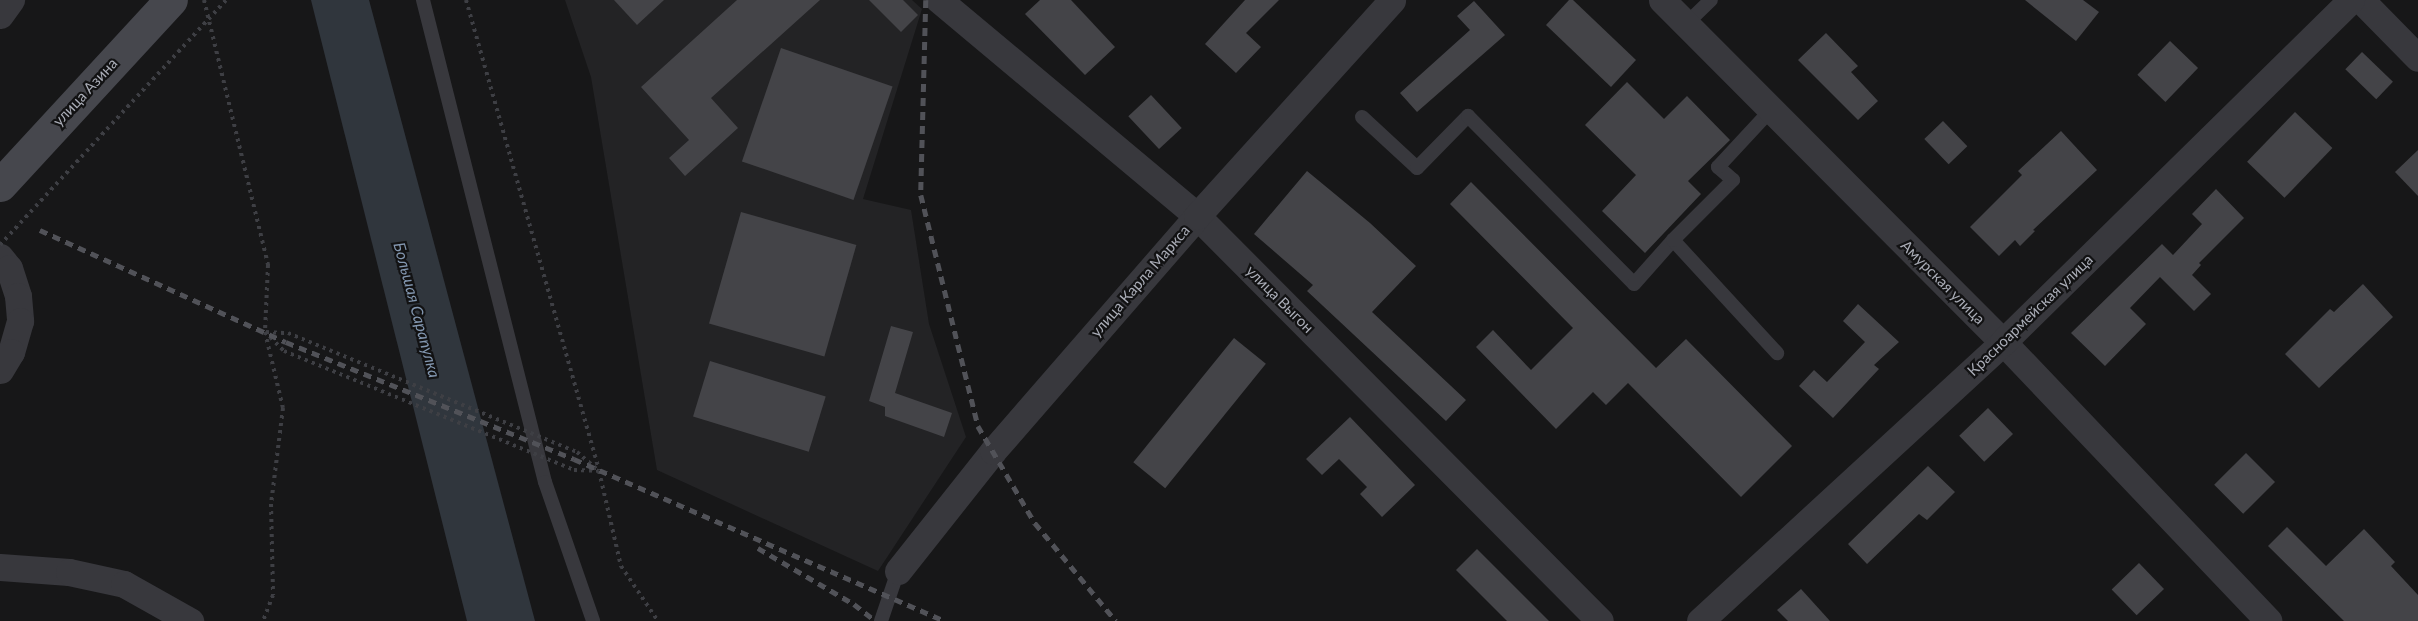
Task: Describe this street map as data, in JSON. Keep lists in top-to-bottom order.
{
  "streets": {
    "main road": ["улица Азина"],
    "street": [
      "улица Карла Маркса",
      "Амурская улица",
      "улица Выгон",
      "Красноармейская улица"
    ]
  },
  "crossings": [
    ["улица Карла Маркса", "улица Выгон"],
    ["Амурская улица", "Красноармейская улица"]
  ],
  "water": ["Большая Сарапулка"]
}
